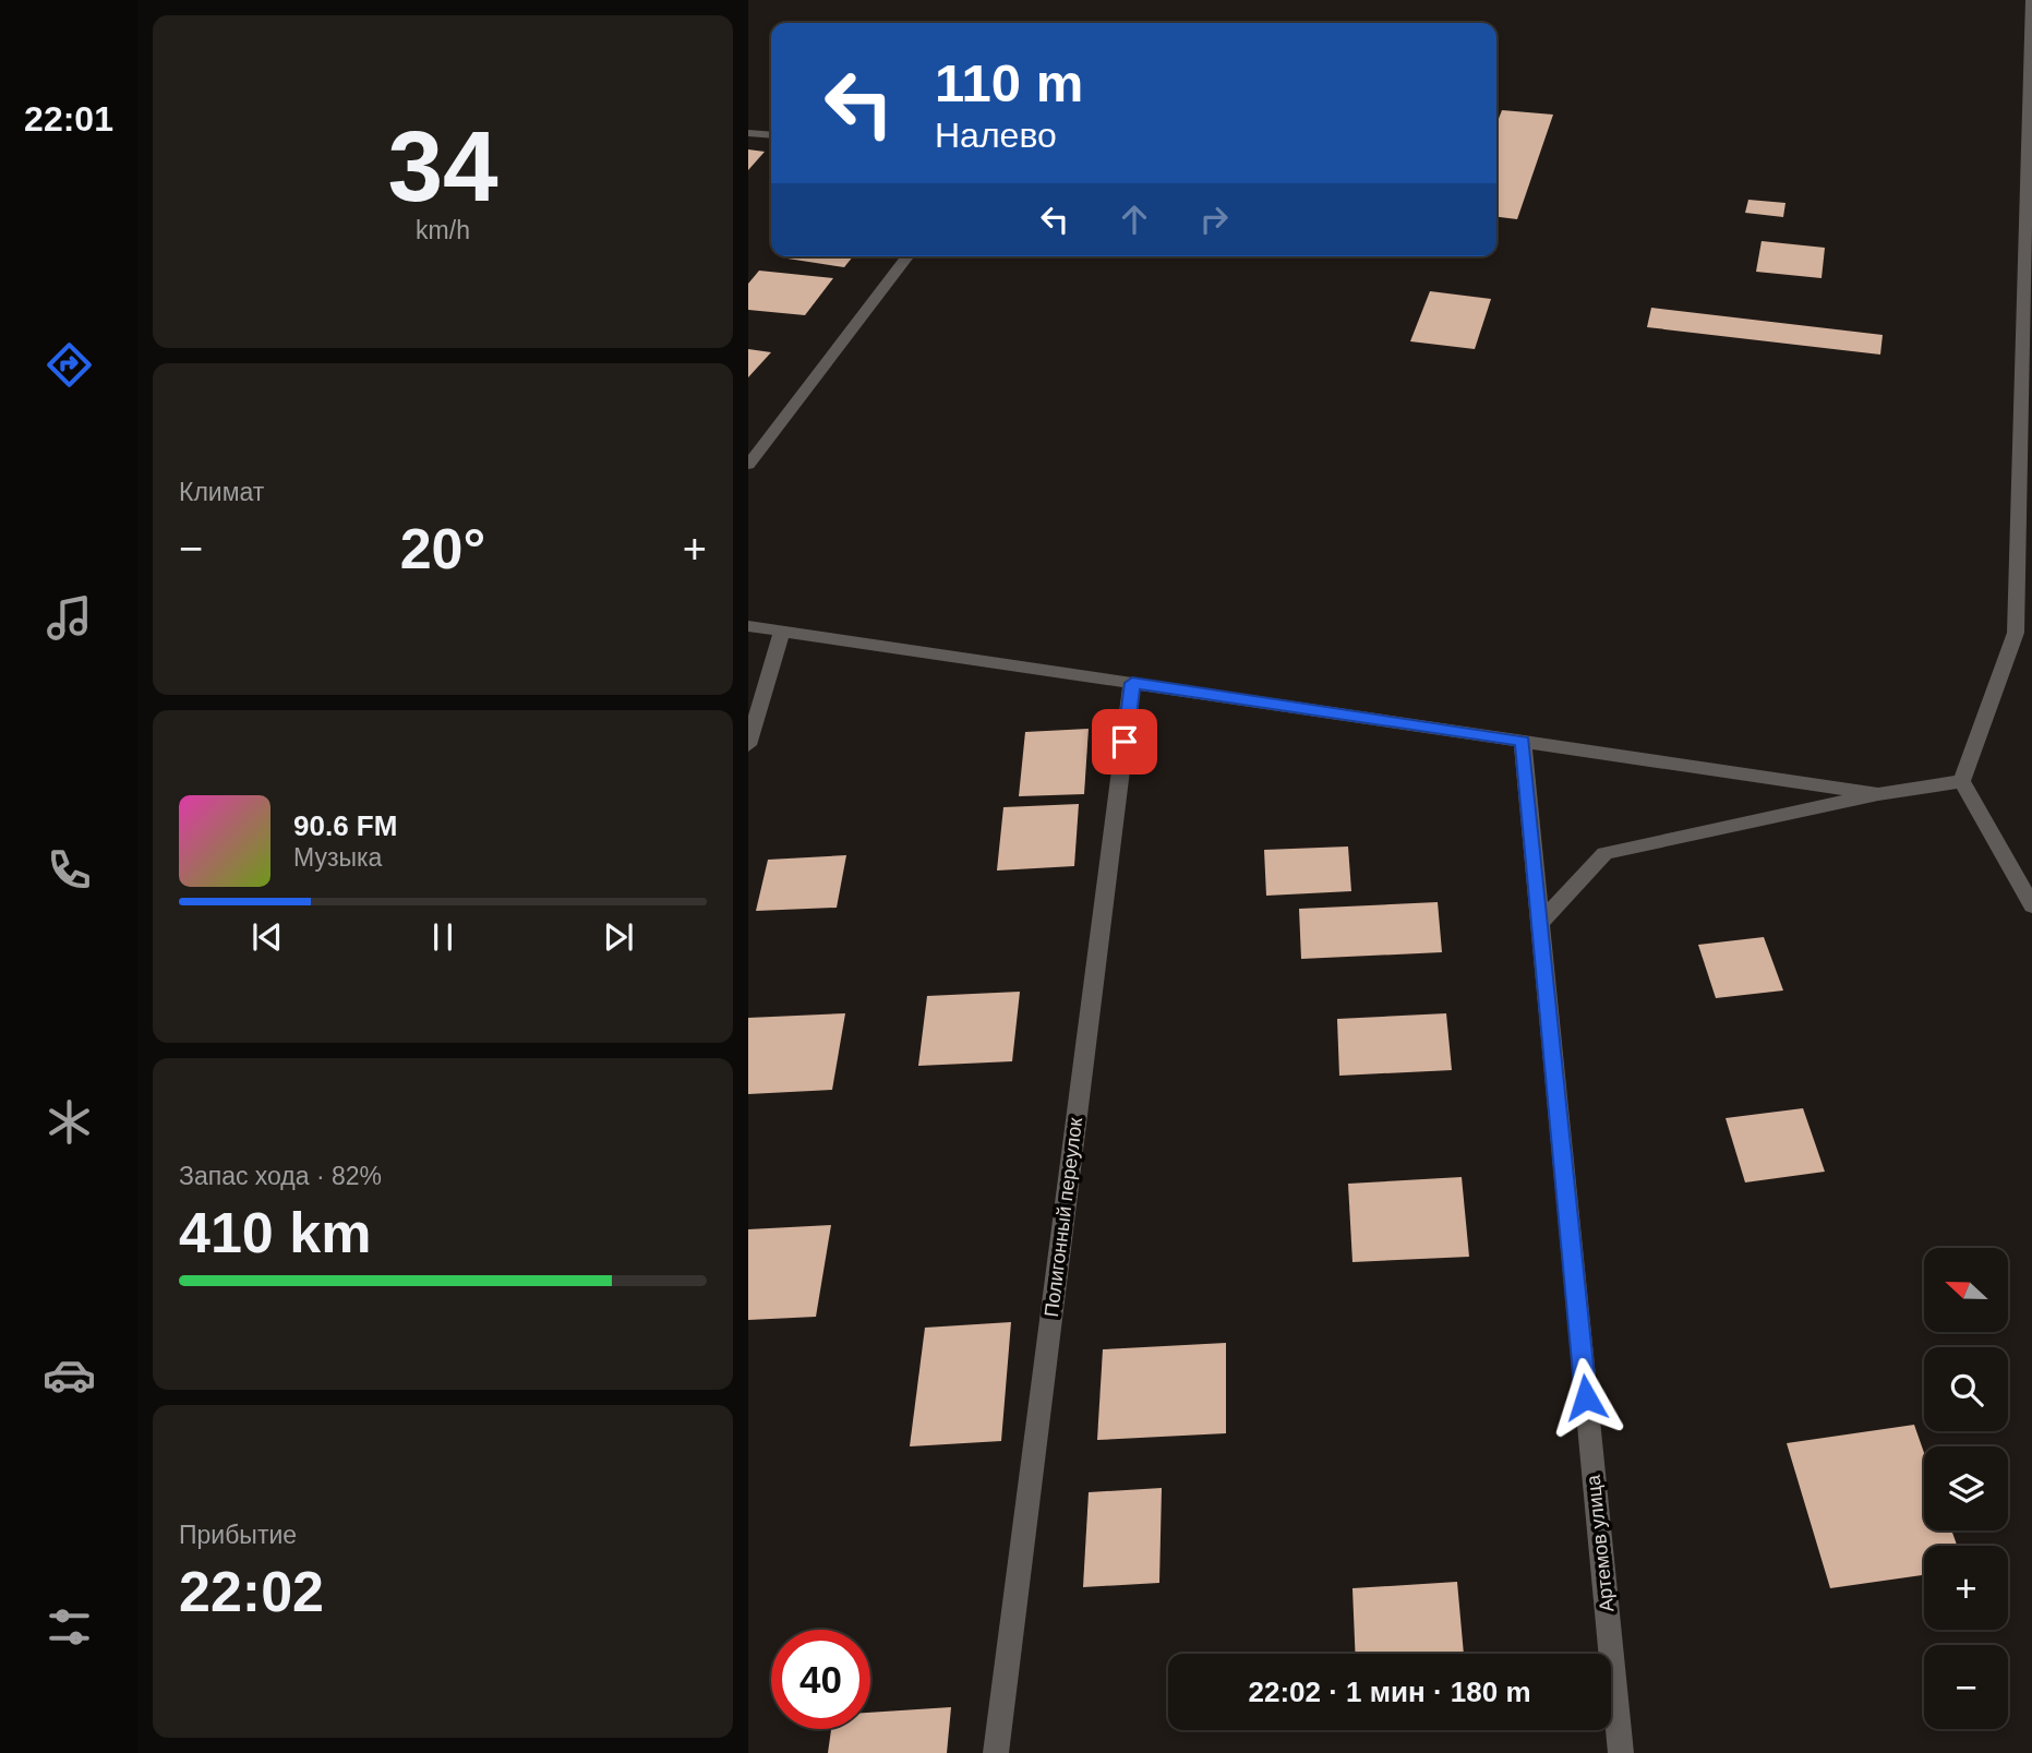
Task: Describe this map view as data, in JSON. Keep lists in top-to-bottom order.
{
  "streets": {
    "street": ["Полигонный переулок", "Артемов улица"]
  },
  "north": "left",
  "page": {
    "tabs": "22:01",
    "tile": [
      ["34", "km/h"],
      "Климат",
      ["Запас хода · 82%", "410 km"],
      ["Прибытие", "22:02"]
    ],
    "turn": ["110 m", "Налево"],
    "heat": ["−", "20°", "+"],
    "song": ["90.6 FM", "Музыка"],
    "map_buttons": ["+", "−"],
    "limit": "40",
    "trip": "22:02 · 1 мин · 180 m"
  }
}
